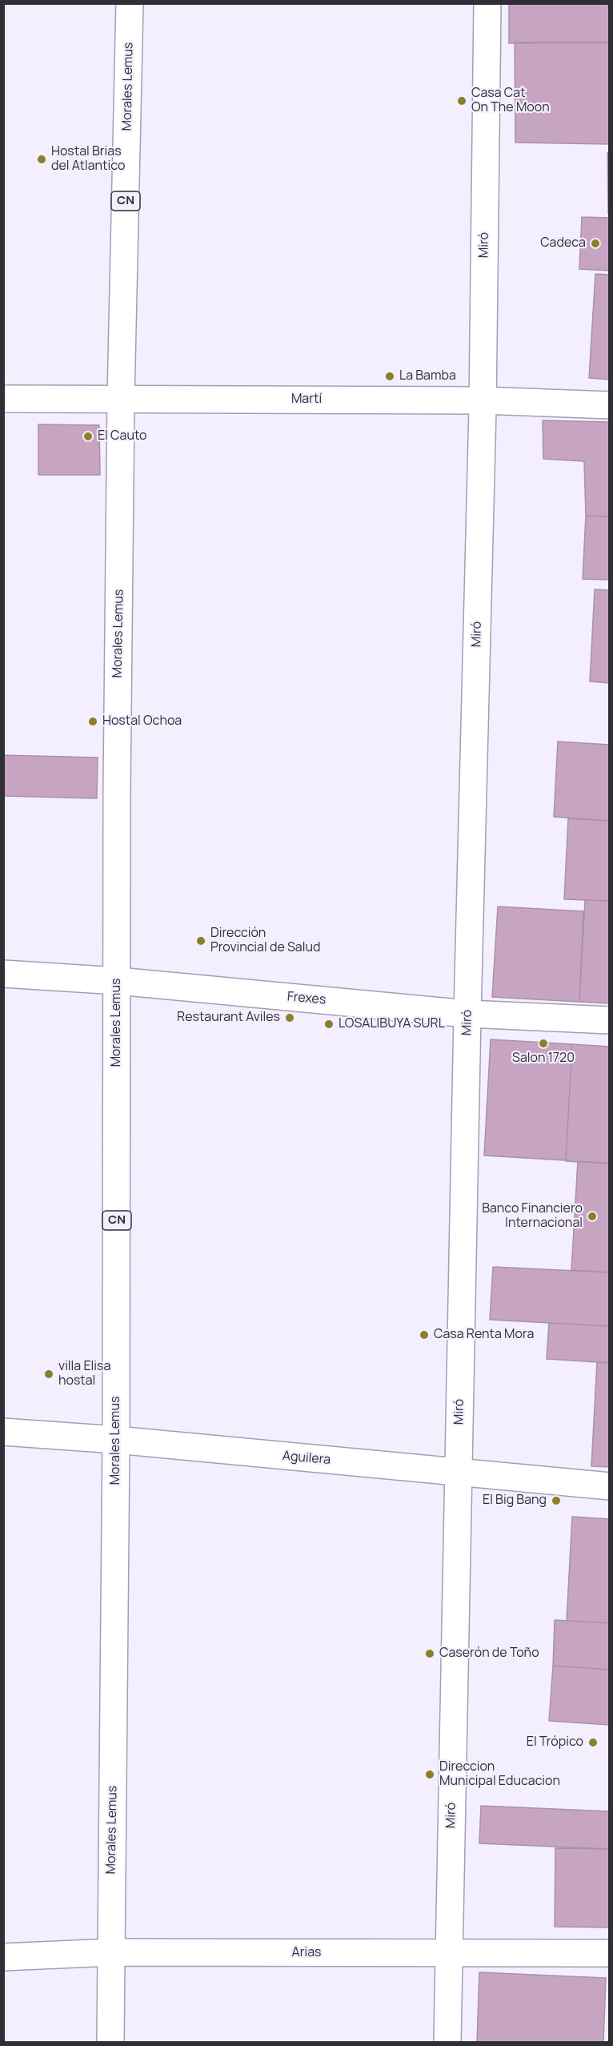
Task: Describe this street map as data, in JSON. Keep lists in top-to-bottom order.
{
  "streets": {
    "main road": [
      "Morales Lemus",
      "CN",
      "Miró",
      "Martí",
      "Frexes",
      "Aguilera",
      "Arias"
    ]
  },
  "crossings": [
    ["Morales Lemus", "Martí"],
    ["Morales Lemus", "Frexes"],
    ["Morales Lemus", "Aguilera"],
    ["Morales Lemus", "Arias"],
    ["Miró", "Martí"],
    ["Miró", "Frexes"],
    ["Miró", "Aguilera"],
    ["Miró", "Arias"]
  ],
  "places": [
    "Casa Cat On The Moon",
    "Hostal Brias del Atlantico",
    "Cadeca",
    "La Bamba",
    "El Cauto",
    "Hostal Ochoa",
    "Dirección Provincial de Salud",
    "Restaurant Aviles",
    "LOSALIBUYA SURL",
    "Salon 1720",
    "Banco Financiero Internacional",
    "Casa Renta Mora",
    "villa Elisa hostal",
    "El Big Bang",
    "Caserón de Toño",
    "El Trópico",
    "Direccion Municipal Educacion"
  ]
}
